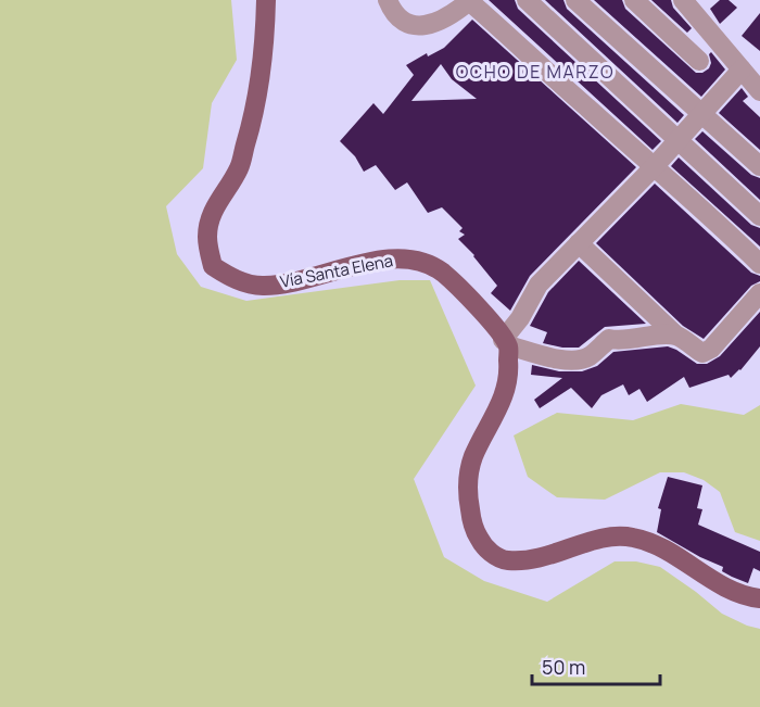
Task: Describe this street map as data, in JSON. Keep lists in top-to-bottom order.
{
  "streets": {
    "main road": ["Vía Santa Elena"]
  },
  "districts": ["OCHO DE MARZO"],
  "scale_bar": "50 m"
}
